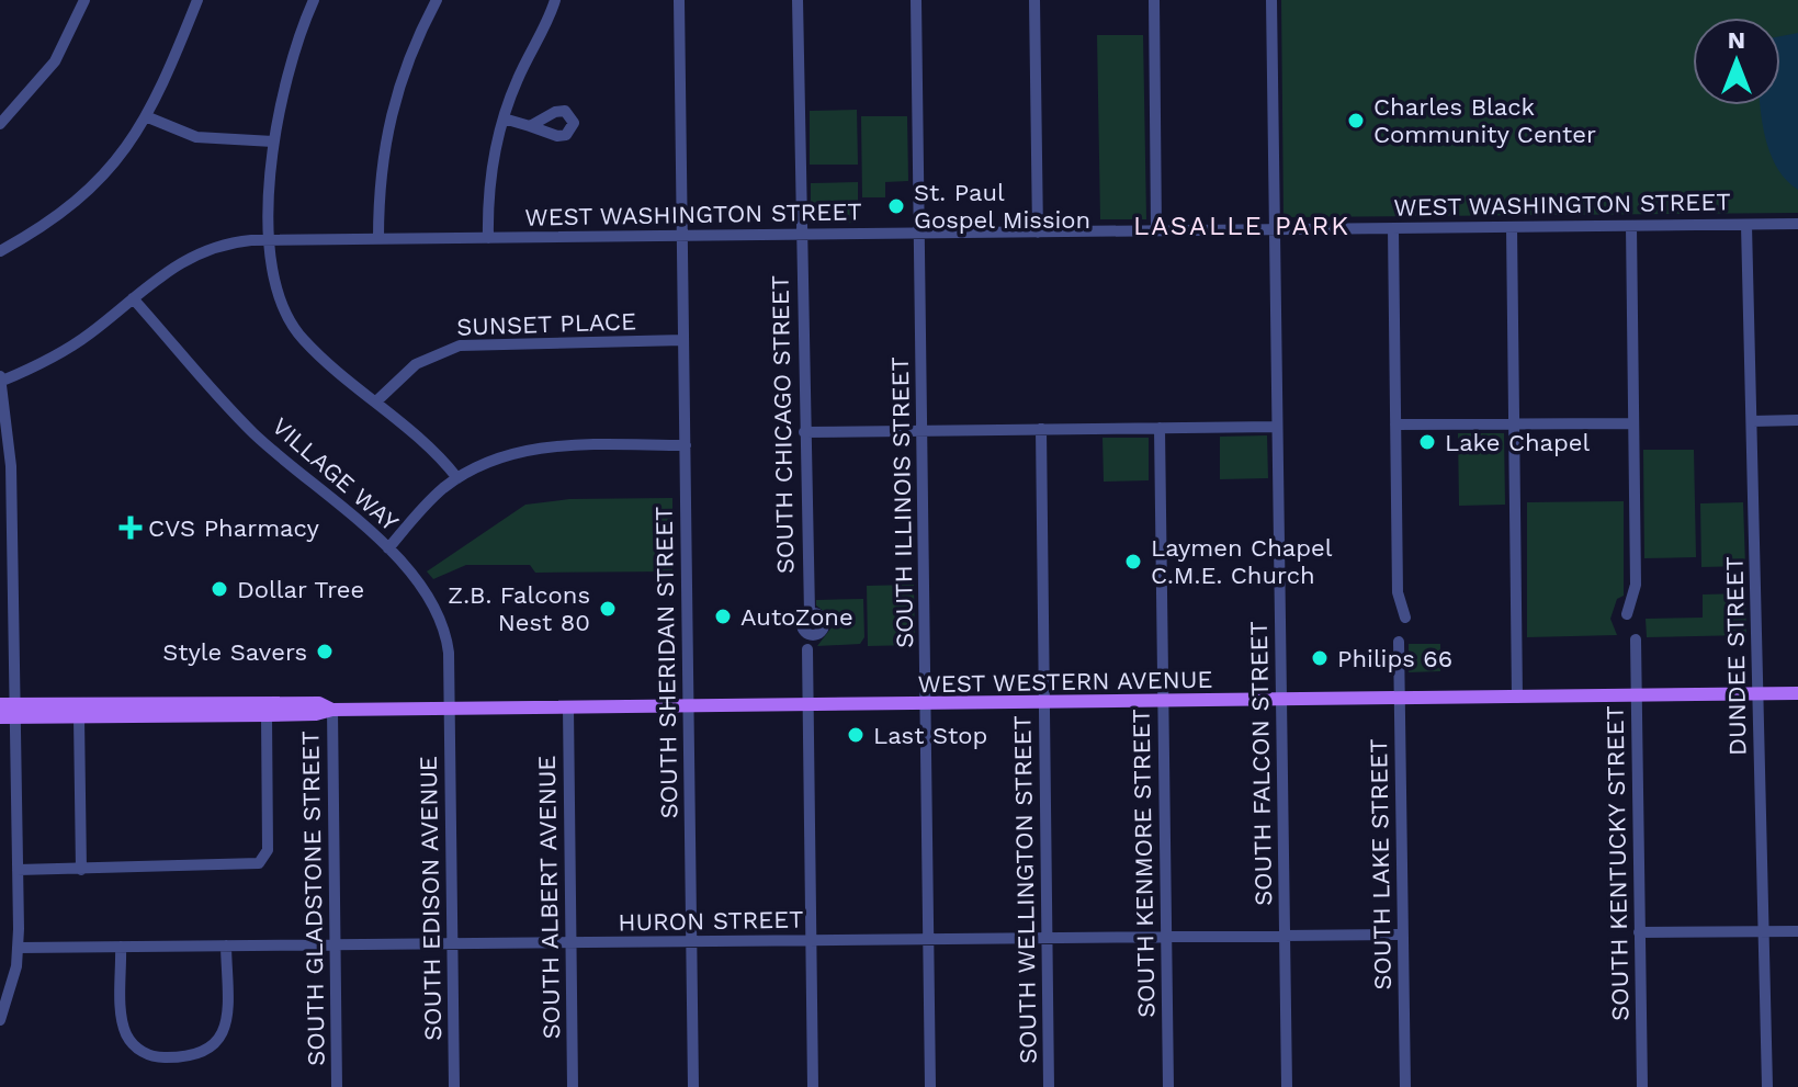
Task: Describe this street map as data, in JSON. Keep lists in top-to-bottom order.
{
  "streets": {
    "main road": ["WEST WESTERN AVENUE"],
    "street": [
      "WEST WASHINGTON STREET",
      "SUNSET PLACE",
      "SOUTH CHICAGO STREET",
      "VILLAGE WAY",
      "SOUTH ILLINOIS STREET",
      "DUNDEE STREET",
      "SOUTH SHERIDAN STREET",
      "SOUTH FALCON STREET",
      "SOUTH KENMORE STREET",
      "SOUTH KENTUCKY STREET",
      "SOUTH LAKE STREET",
      "SOUTH WELLINGTON STREET",
      "SOUTH ALBERT AVENUE",
      "SOUTH GLADSTONE STREET",
      "SOUTH EDISON AVENUE",
      "HURON STREET"
    ]
  },
  "crossings": [
    ["WEST WASHINGTON STREET", "SOUTH CHICAGO STREET"],
    ["WEST WASHINGTON STREET", "VILLAGE WAY"],
    ["WEST WASHINGTON STREET", "SOUTH ILLINOIS STREET"],
    ["WEST WASHINGTON STREET", "DUNDEE STREET"],
    ["WEST WASHINGTON STREET", "SOUTH SHERIDAN STREET"],
    ["WEST WASHINGTON STREET", "SOUTH FALCON STREET"],
    ["SUNSET PLACE", "SOUTH SHERIDAN STREET"],
    ["VILLAGE WAY", "WEST WESTERN AVENUE"],
    ["VILLAGE WAY", "SOUTH EDISON AVENUE"],
    ["SOUTH ILLINOIS STREET", "WEST WESTERN AVENUE"],
    ["SOUTH ILLINOIS STREET", "HURON STREET"],
    ["DUNDEE STREET", "WEST WESTERN AVENUE"],
    ["SOUTH SHERIDAN STREET", "WEST WESTERN AVENUE"],
    ["SOUTH SHERIDAN STREET", "HURON STREET"],
    ["WEST WESTERN AVENUE", "SOUTH FALCON STREET"],
    ["WEST WESTERN AVENUE", "SOUTH KENMORE STREET"],
    ["WEST WESTERN AVENUE", "SOUTH KENTUCKY STREET"],
    ["WEST WESTERN AVENUE", "SOUTH LAKE STREET"],
    ["WEST WESTERN AVENUE", "SOUTH WELLINGTON STREET"],
    ["WEST WESTERN AVENUE", "SOUTH ALBERT AVENUE"],
    ["WEST WESTERN AVENUE", "SOUTH GLADSTONE STREET"],
    ["WEST WESTERN AVENUE", "SOUTH EDISON AVENUE"],
    ["SOUTH FALCON STREET", "HURON STREET"],
    ["SOUTH KENMORE STREET", "HURON STREET"],
    ["SOUTH LAKE STREET", "HURON STREET"],
    ["SOUTH WELLINGTON STREET", "HURON STREET"],
    ["SOUTH ALBERT AVENUE", "HURON STREET"],
    ["SOUTH GLADSTONE STREET", "HURON STREET"],
    ["SOUTH EDISON AVENUE", "HURON STREET"]
  ],
  "districts": ["LASALLE PARK"],
  "places": {
    "other": [
      "Charles Black Community Center",
      "St. Paul Gospel Mission",
      "Lake Chapel",
      "Laymen Chapel C.M.E. Church",
      "Dollar Tree",
      "Z.B. Falcons Nest 80",
      "AutoZone",
      "Style Savers",
      "Philips 66",
      "Last Stop"
    ],
    "health": ["CVS Pharmacy"]
  },
  "north": "top"
}
